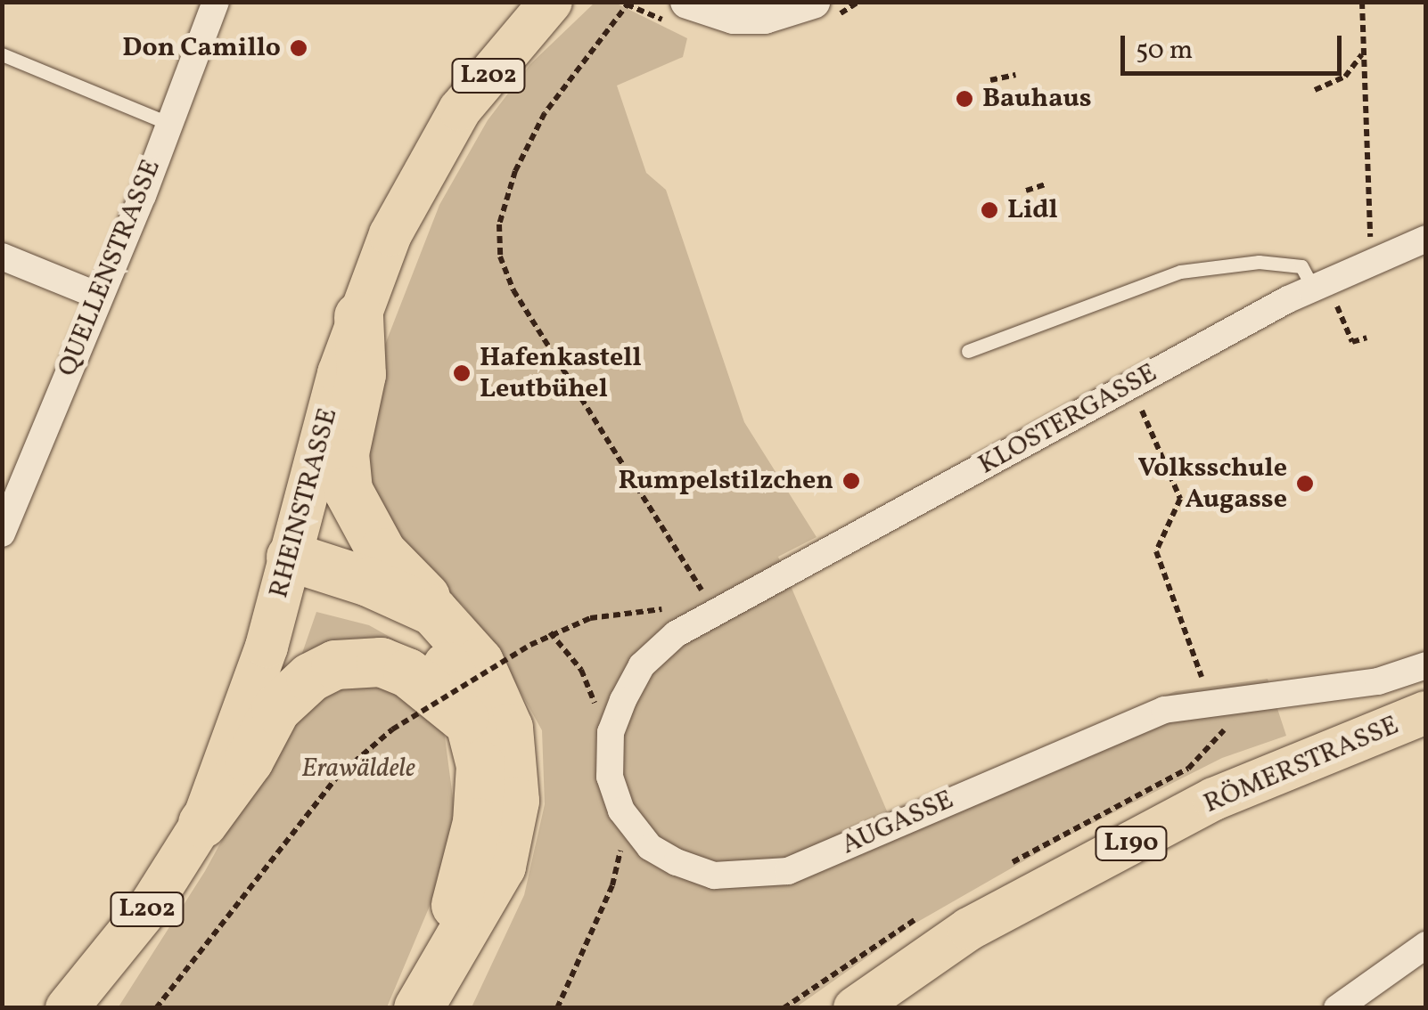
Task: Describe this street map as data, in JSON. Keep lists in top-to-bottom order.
{
  "streets": {
    "main road": [
      "L202",
      "RHEINSTRASSE",
      "RÖMERSTRASSE",
      "L190"
    ],
    "street": ["QUELLENSTRASSE", "KLOSTERGASSE", "AUGASSE"]
  },
  "crossings": [
    ["KLOSTERGASSE", "AUGASSE"]
  ],
  "parks": ["Erawäldele"],
  "places": [
    "Don Camillo",
    "Bauhaus",
    "Lidl",
    "Hafenkastell Leutbühel",
    "Rumpelstilzchen",
    "Volksschule Augasse"
  ],
  "scale_bar": "50 m"
}
